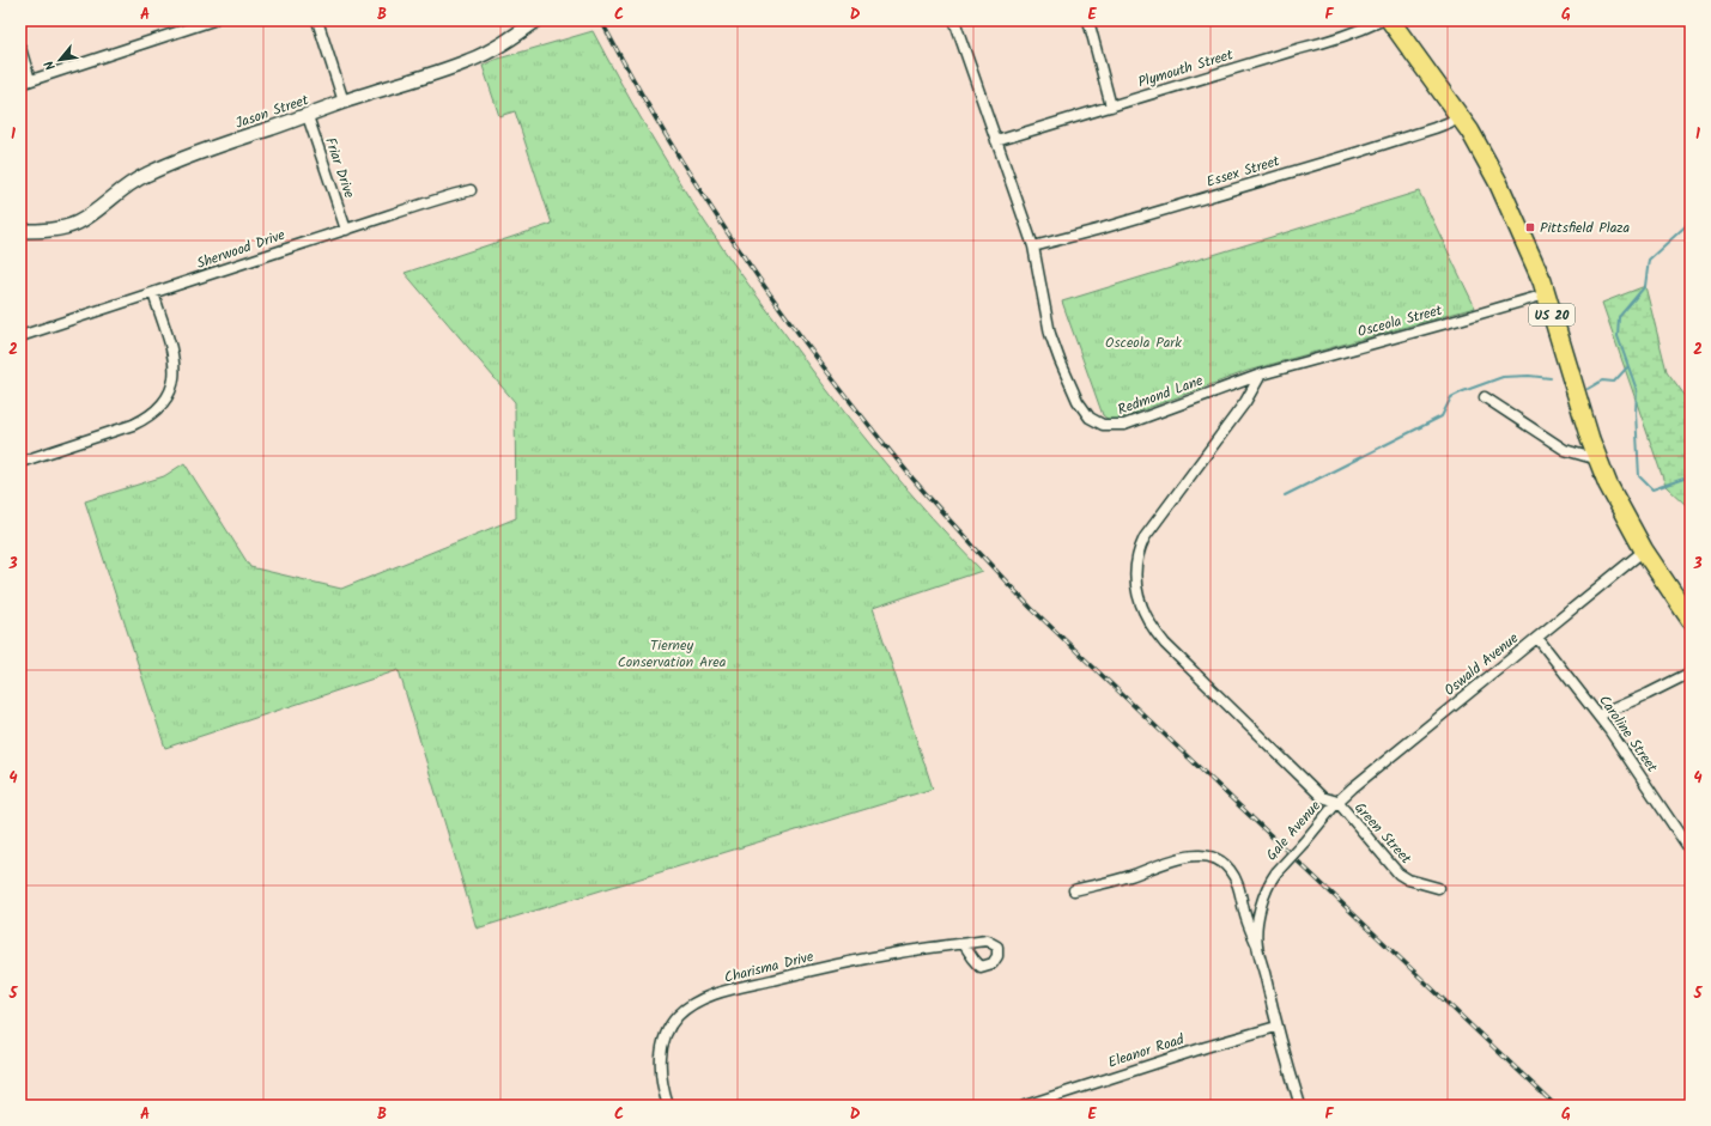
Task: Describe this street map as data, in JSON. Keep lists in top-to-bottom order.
{
  "streets": {
    "highway": ["US 20"],
    "street": [
      "Plymouth Street",
      "Jason Street",
      "Friar Drive",
      "Essex Street",
      "Sherwood Drive",
      "Osceola Street",
      "Redmond Lane",
      "Oswald Avenue",
      "Caroline Street",
      "Gale Avenue",
      "Green Street",
      "Charisma Drive",
      "Eleanor Road"
    ]
  },
  "crossings": [
    ["Plymouth Street", "Redmond Lane"],
    ["Jason Street", "Friar Drive"],
    ["Friar Drive", "Sherwood Drive"],
    ["Essex Street", "US 20"],
    ["Essex Street", "Redmond Lane"],
    ["US 20", "Osceola Street"],
    ["US 20", "Oswald Avenue"],
    ["Osceola Street", "Redmond Lane"],
    ["Osceola Street", "Gale Avenue"],
    ["Redmond Lane", "Gale Avenue"],
    ["Oswald Avenue", "Caroline Street"],
    ["Oswald Avenue", "Gale Avenue"],
    ["Oswald Avenue", "Green Street"],
    ["Gale Avenue", "Green Street"],
    ["Gale Avenue", "Eleanor Road"]
  ],
  "parks": ["Osceola Park", "Tierney Conservation Area"],
  "places": {
    "transit": ["Pittsfield Plaza"]
  },
  "north": "bottom left",
  "grid": {
    "columns": [
      "A",
      "B",
      "C",
      "D",
      "E",
      "F",
      "G"
    ],
    "rows": [
      "1",
      "2",
      "3",
      "4",
      "5"
    ]
  }
}
